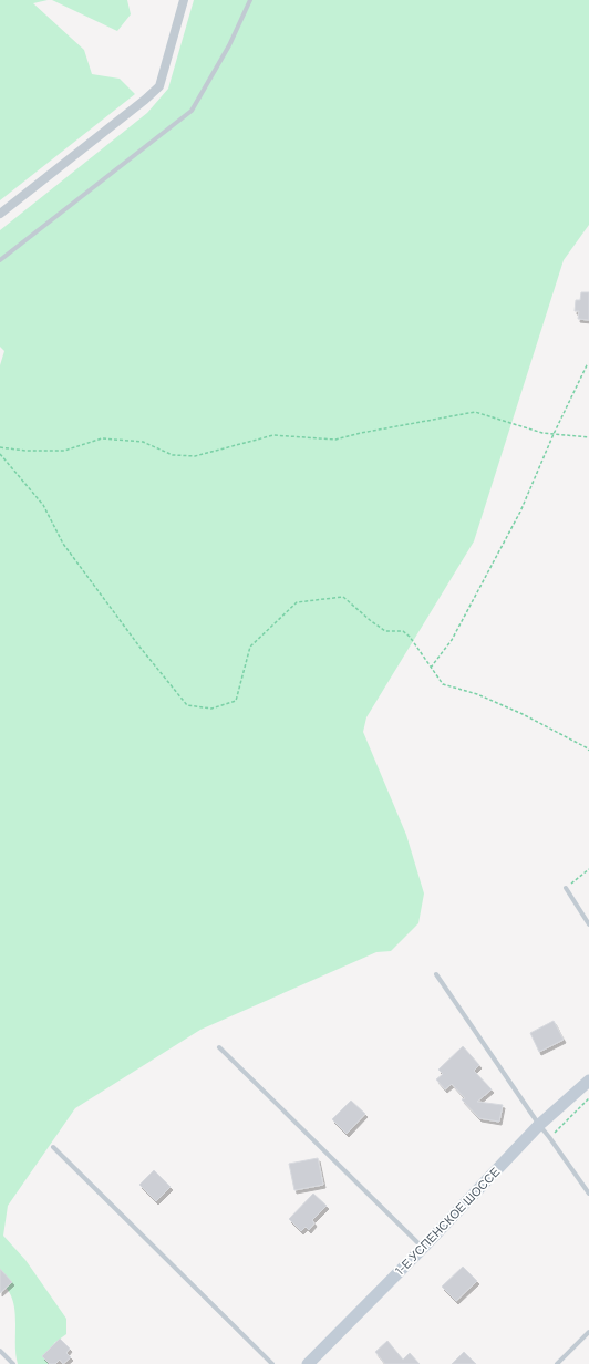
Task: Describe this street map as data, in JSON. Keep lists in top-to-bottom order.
{
  "streets": {
    "main road": ["1-Е УСПЕНСКОЕ ШОССЕ"]
  }
}
